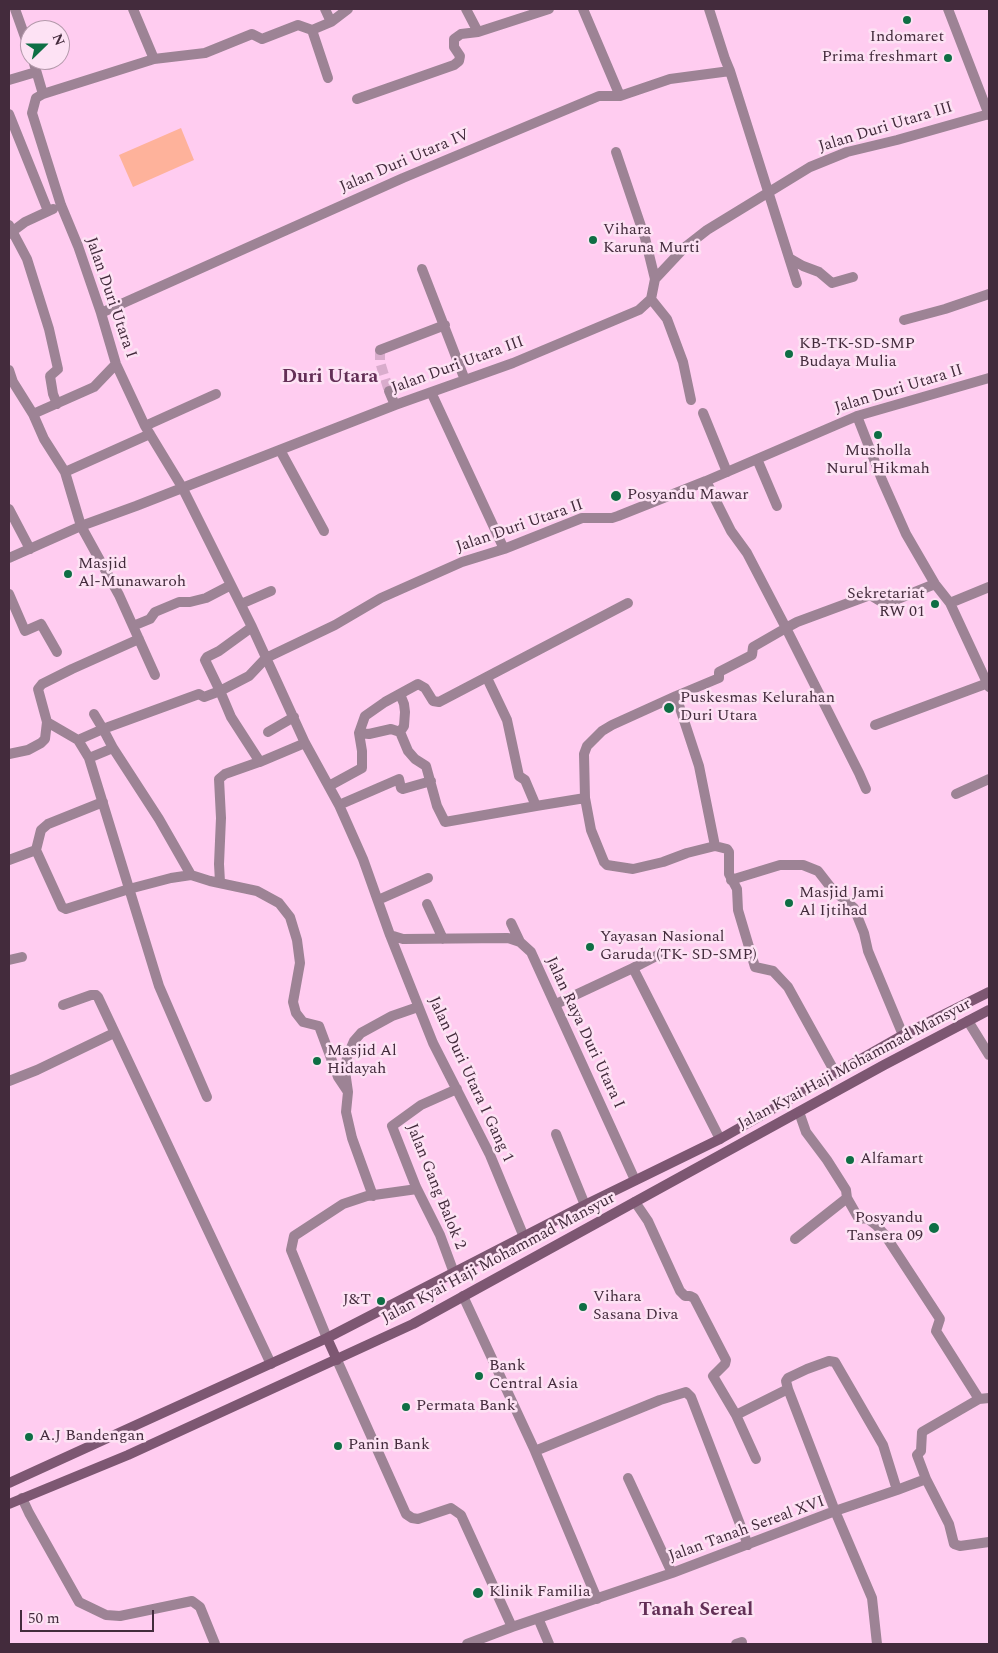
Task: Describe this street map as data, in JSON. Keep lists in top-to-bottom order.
{
  "streets": {
    "main road": ["Jalan Kyai Haji Mohammad Mansyur"],
    "street": [
      "Jalan Duri Utara III",
      "Jalan Duri Utara IV",
      "Jalan Duri Utara I",
      "Jalan Duri Utara II",
      "Jalan Raya Duri Utara I",
      "Jalan Duri Utara I Gang 1",
      "Jalan Gang Balok 2",
      "Jalan Tanah Sereal XVI"
    ]
  },
  "crossings": [
    ["Jalan Duri Utara III", "Jalan Duri Utara I"],
    ["Jalan Duri Utara IV", "Jalan Duri Utara I"],
    ["Jalan Duri Utara I", "Jalan Duri Utara II"],
    ["Jalan Raya Duri Utara I", "Jalan Kyai Haji Mohammad Mansyur"],
    ["Jalan Kyai Haji Mohammad Mansyur", "Jalan Duri Utara I Gang 1"],
    ["Jalan Kyai Haji Mohammad Mansyur", "Jalan Gang Balok 2"],
    ["Jalan Duri Utara I Gang 1", "Jalan Gang Balok 2"]
  ],
  "districts": ["Duri Utara", "Tanah Sereal"],
  "places": [
    "Indomaret",
    "Prima freshmart",
    "Vihara Karuna Murti",
    "KB-TK-SD-SMP Budaya Mulia",
    "Musholla Nurul Hikmah",
    "Posyandu Mawar",
    "Masjid Al-Munawaroh",
    "Sekretariat RW 01",
    "Puskesmas Kelurahan Duri Utara",
    "Masjid Jami Al Ijtihad",
    "Yayasan Nasional Garuda (TK- SD-SMP)",
    "Masjid Al Hidayah",
    "Alfamart",
    "Posyandu Tansera 09",
    "J&T",
    "Vihara Sasana Diva",
    "Bank Central Asia",
    "Permata Bank",
    "A.J Bandengan",
    "Panin Bank",
    "Klinik Familia"
  ],
  "scale_bar": "50 m",
  "north": "right"
}
